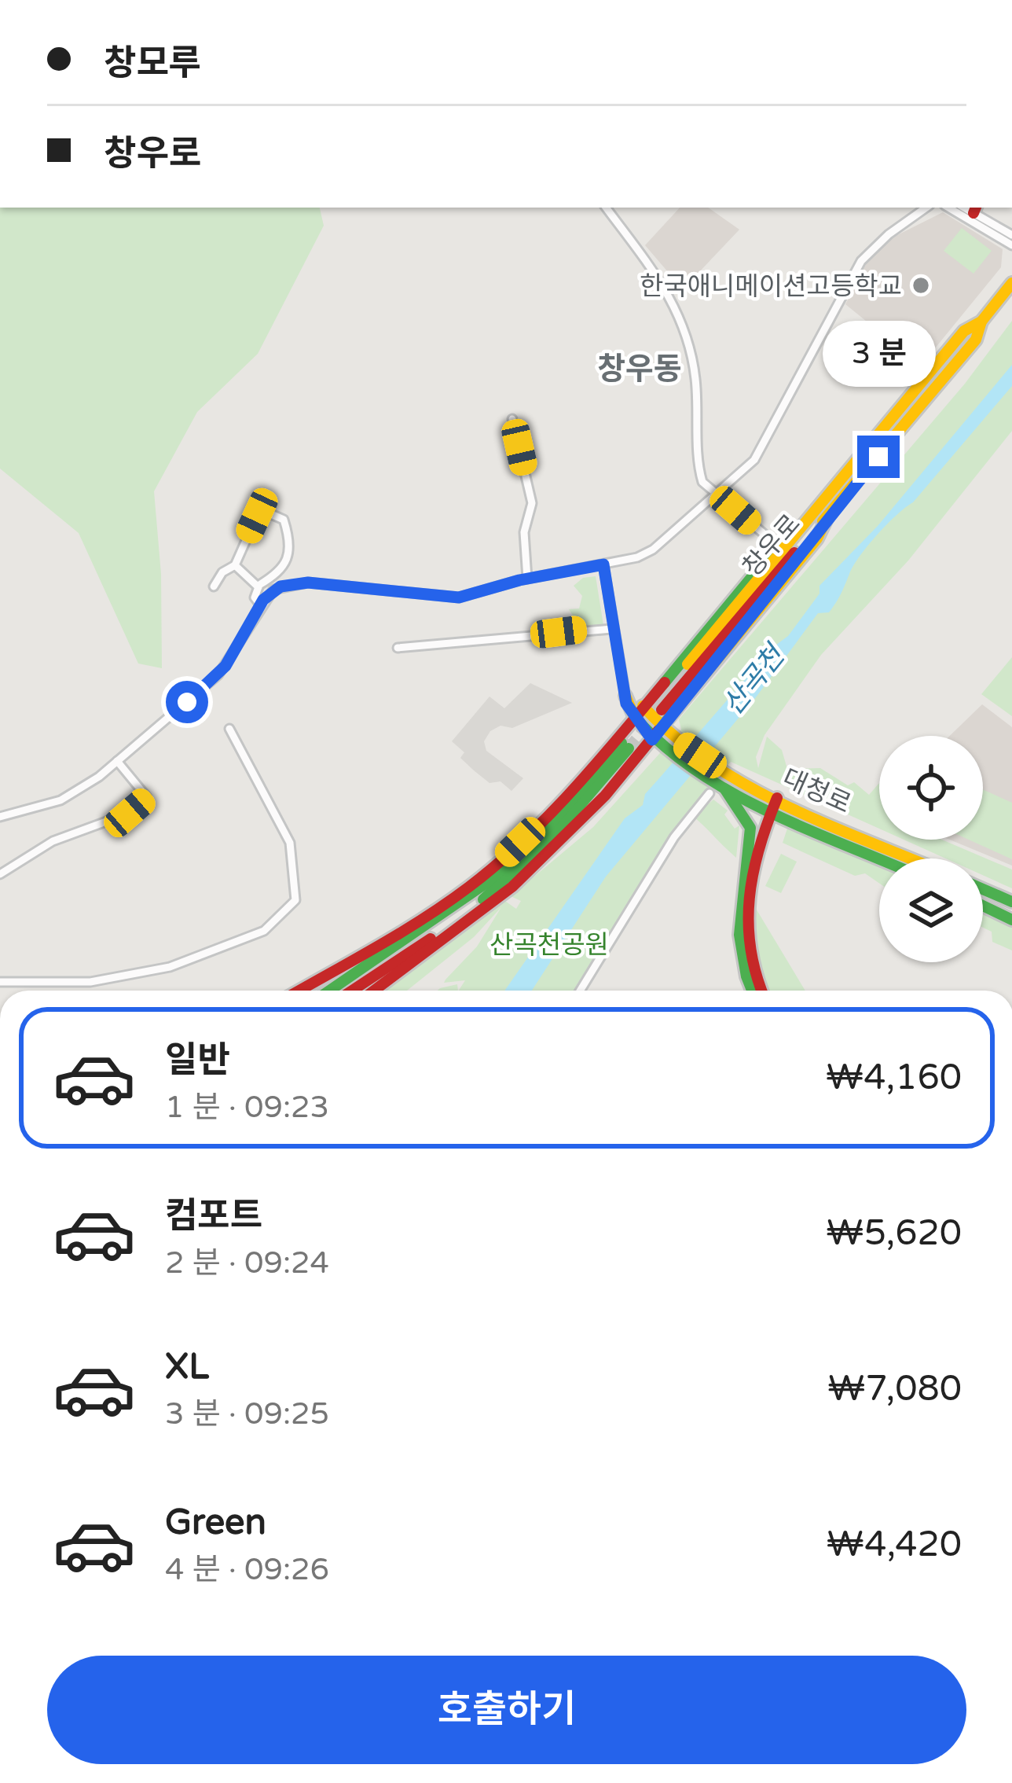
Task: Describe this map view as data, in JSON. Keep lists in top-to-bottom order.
{
  "streets": {
    "main road": ["창우로", "대청로"]
  },
  "crossings": [
    ["창우로", "대청로"]
  ],
  "districts": ["창우동"],
  "water": ["산곡천"],
  "parks": ["산곡천공원"],
  "places": ["한국애니메이션고등학교"],
  "page": {
    "banner": ["창모루", "창우로"],
    "bubble": "3 분",
    "list": [
      {
        "name": "일반",
        "note": "1 분 · 09:23",
        "value": "₩4,160"
      },
      {
        "name": "컴포트",
        "note": "2 분 · 09:24",
        "value": "₩5,620"
      },
      {
        "name": "XL",
        "note": "3 분 · 09:25",
        "value": "₩7,080"
      },
      {
        "name": "Green",
        "note": "4 분 · 09:26",
        "value": "₩4,420"
      }
    ],
    "buttons": "호출하기"
  }
}
